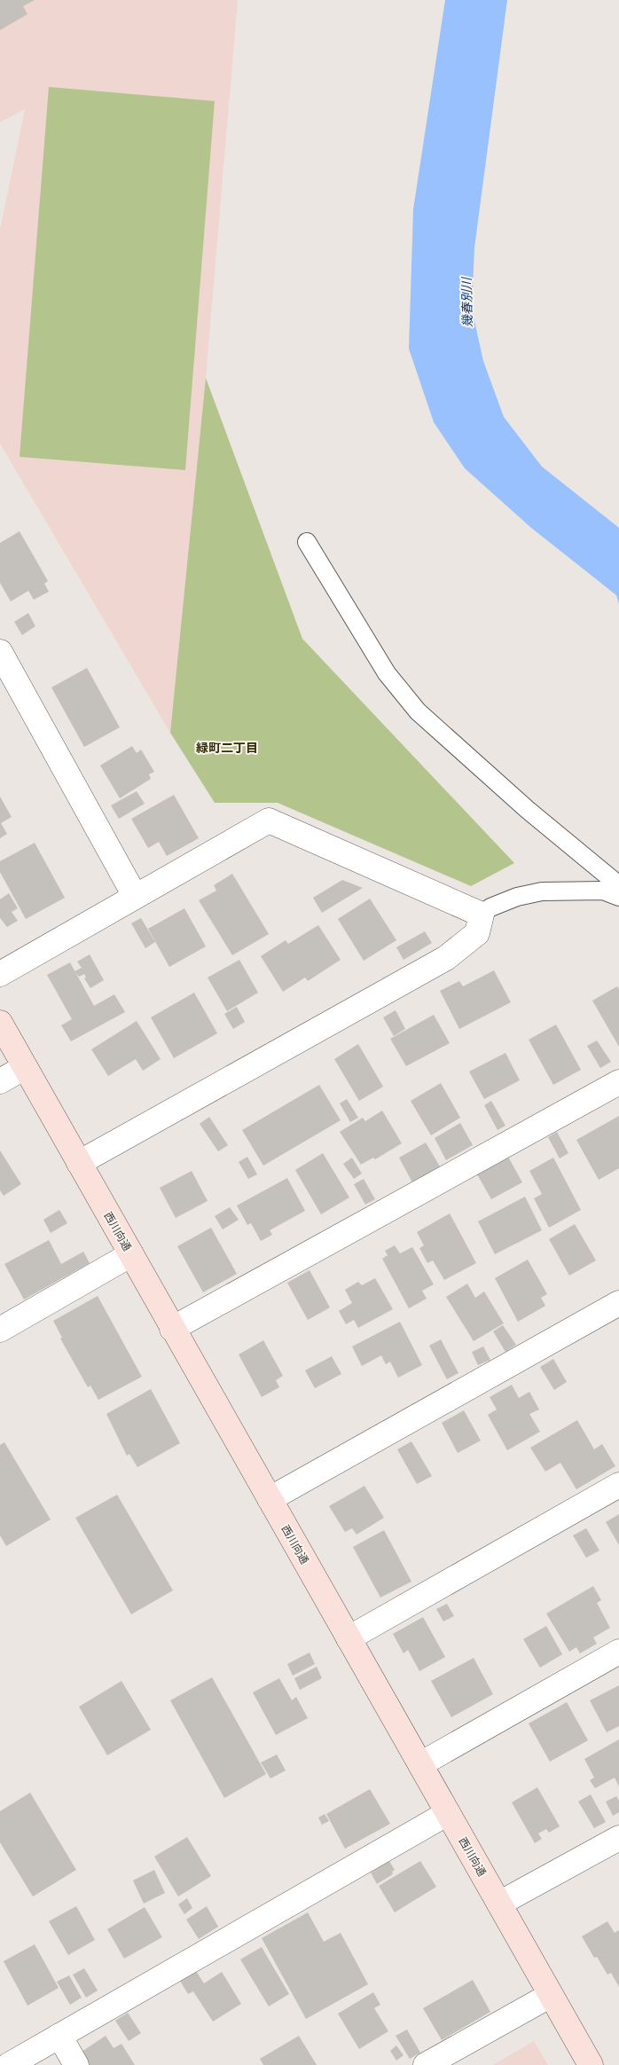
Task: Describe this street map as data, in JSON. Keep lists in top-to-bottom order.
{
  "streets": {
    "street": ["西川向通"]
  },
  "districts": ["緑町二丁目"],
  "water": ["幾春別川"]
}
